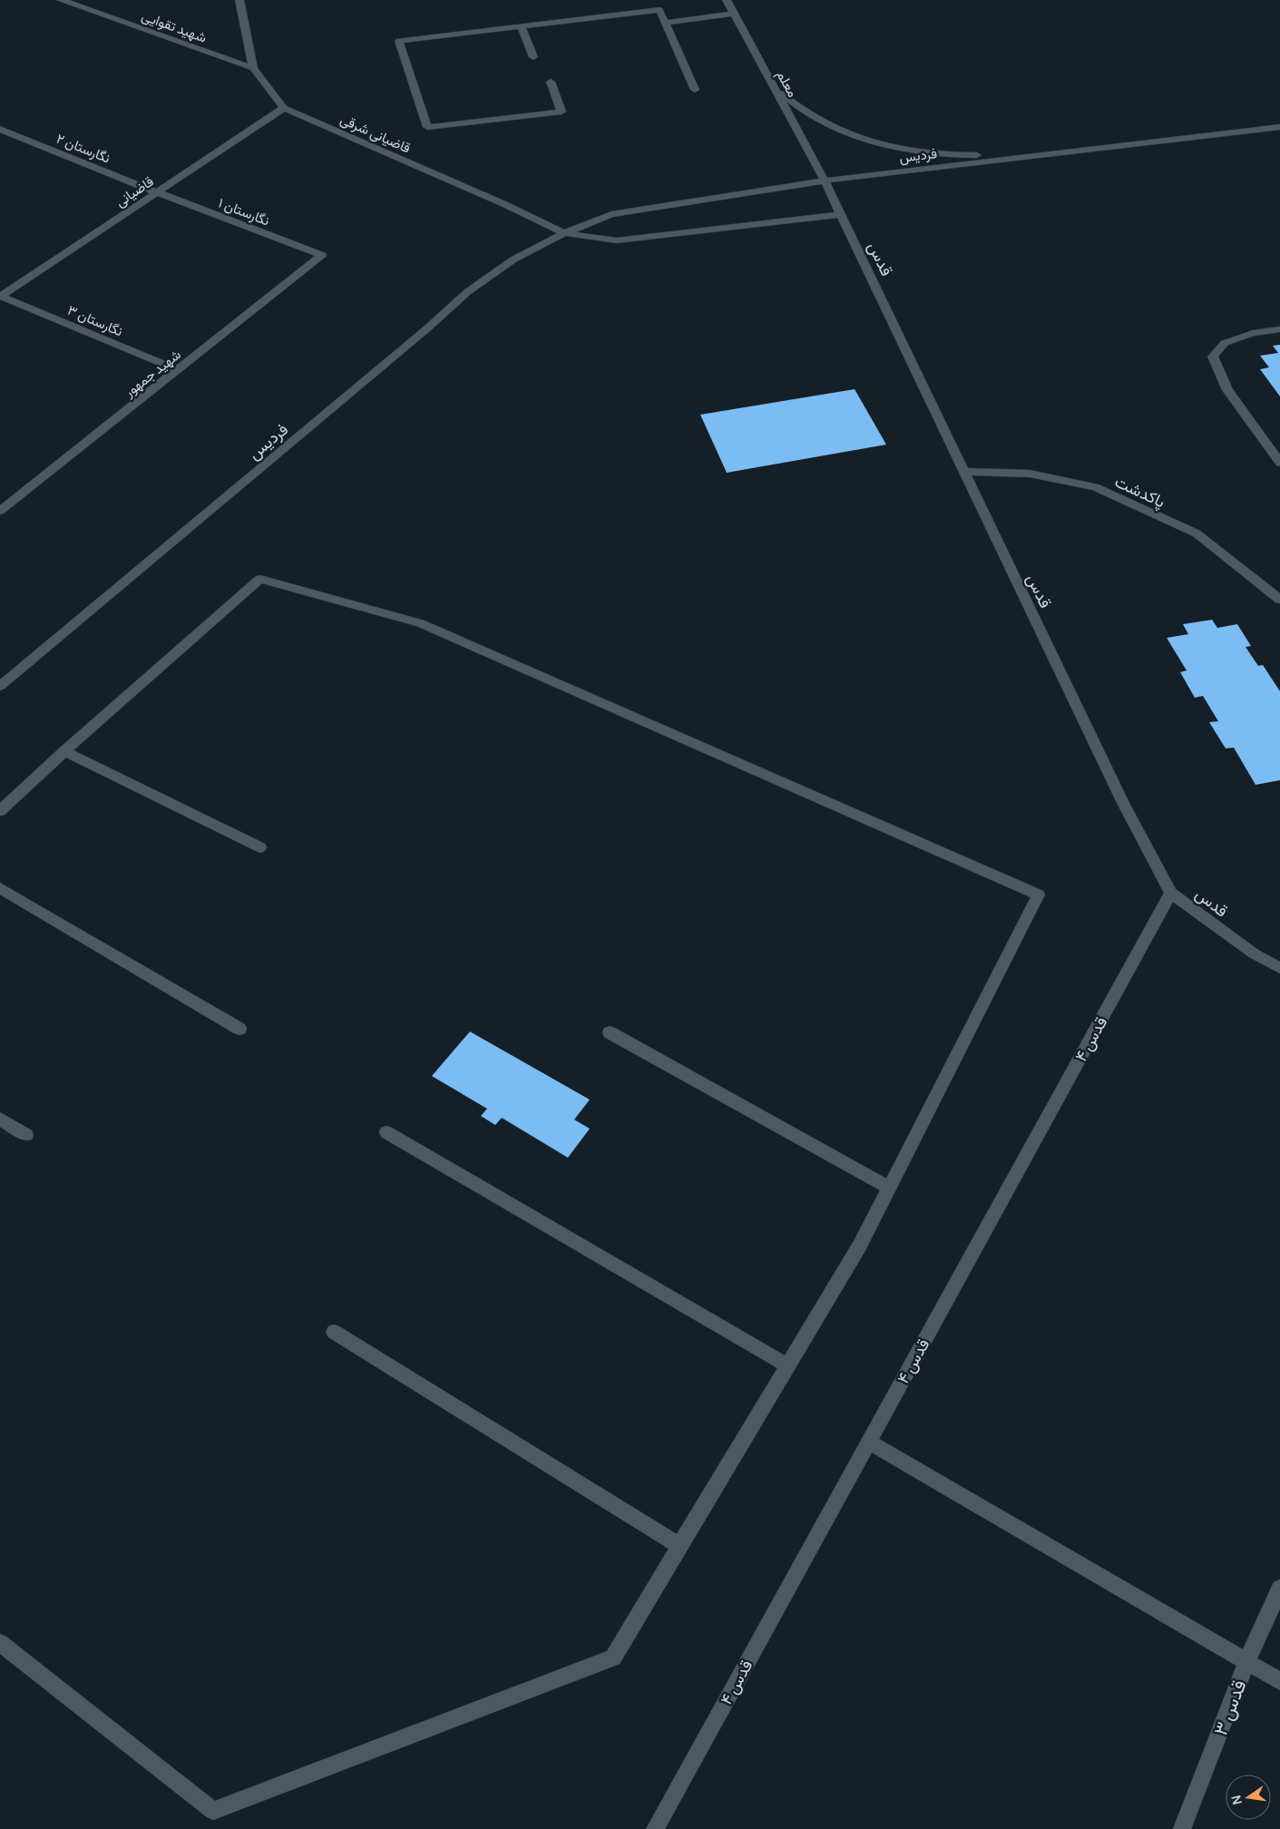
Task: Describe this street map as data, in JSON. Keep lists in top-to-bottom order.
{
  "streets": {
    "street": [
      "شهید تقوایی",
      "معلم",
      "قاضیانی شرقی",
      "نگارستان ۲",
      "فردیس",
      "قاضیانی",
      "نگارستان ۱",
      "قدس",
      "نگارستان ۳",
      "شهید جمهور",
      "پاکدشت",
      "قدس ۴",
      "قدس ۳"
    ]
  },
  "crossings": [
    ["شهید تقوایی", "قاضیانی شرقی"],
    ["معلم", "فردیس"],
    ["معلم", "قدس"],
    ["قاضیانی شرقی", "فردیس"],
    ["قاضیانی شرقی", "قاضیانی"],
    ["نگارستان ۲", "قاضیانی"],
    ["نگارستان ۲", "نگارستان ۱"],
    ["فردیس", "قدس"],
    ["قاضیانی", "نگارستان ۱"],
    ["قاضیانی", "نگارستان ۳"],
    ["نگارستان ۱", "شهید جمهور"],
    ["قدس", "پاکدشت"],
    ["قدس", "قدس ۴"],
    ["نگارستان ۳", "شهید جمهور"]
  ],
  "north": "left"
}
